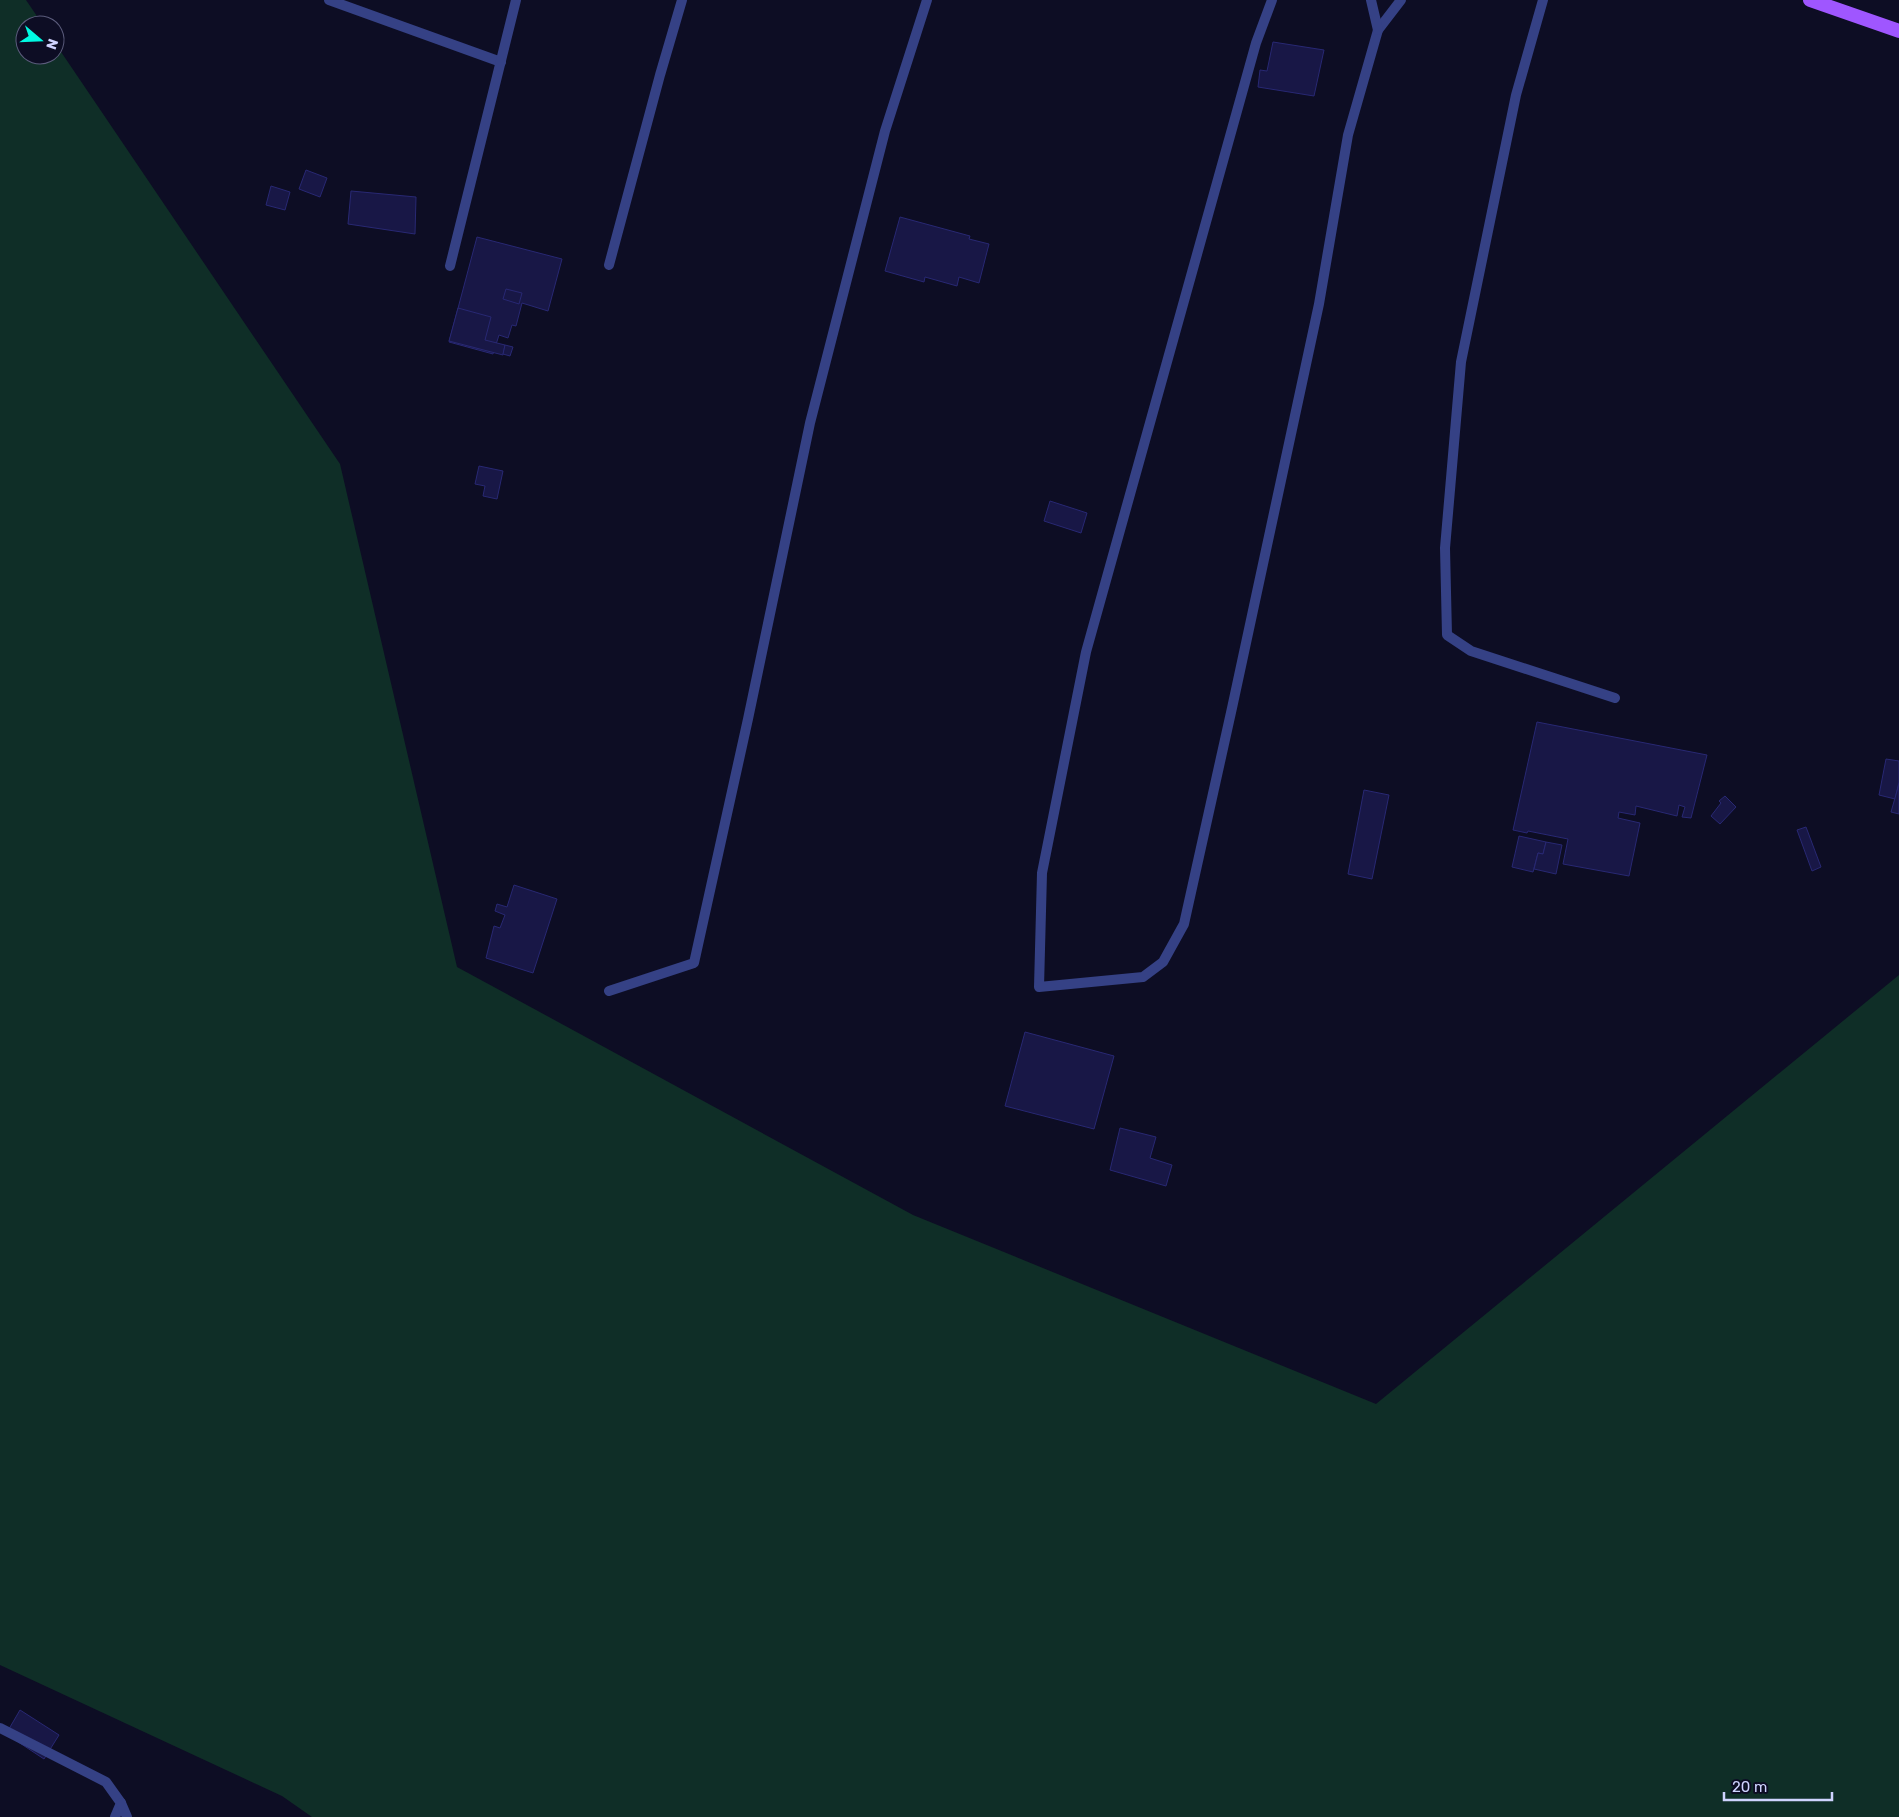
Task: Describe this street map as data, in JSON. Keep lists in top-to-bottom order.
{
  "scale_bar": "20 m",
  "north": "right"
}
